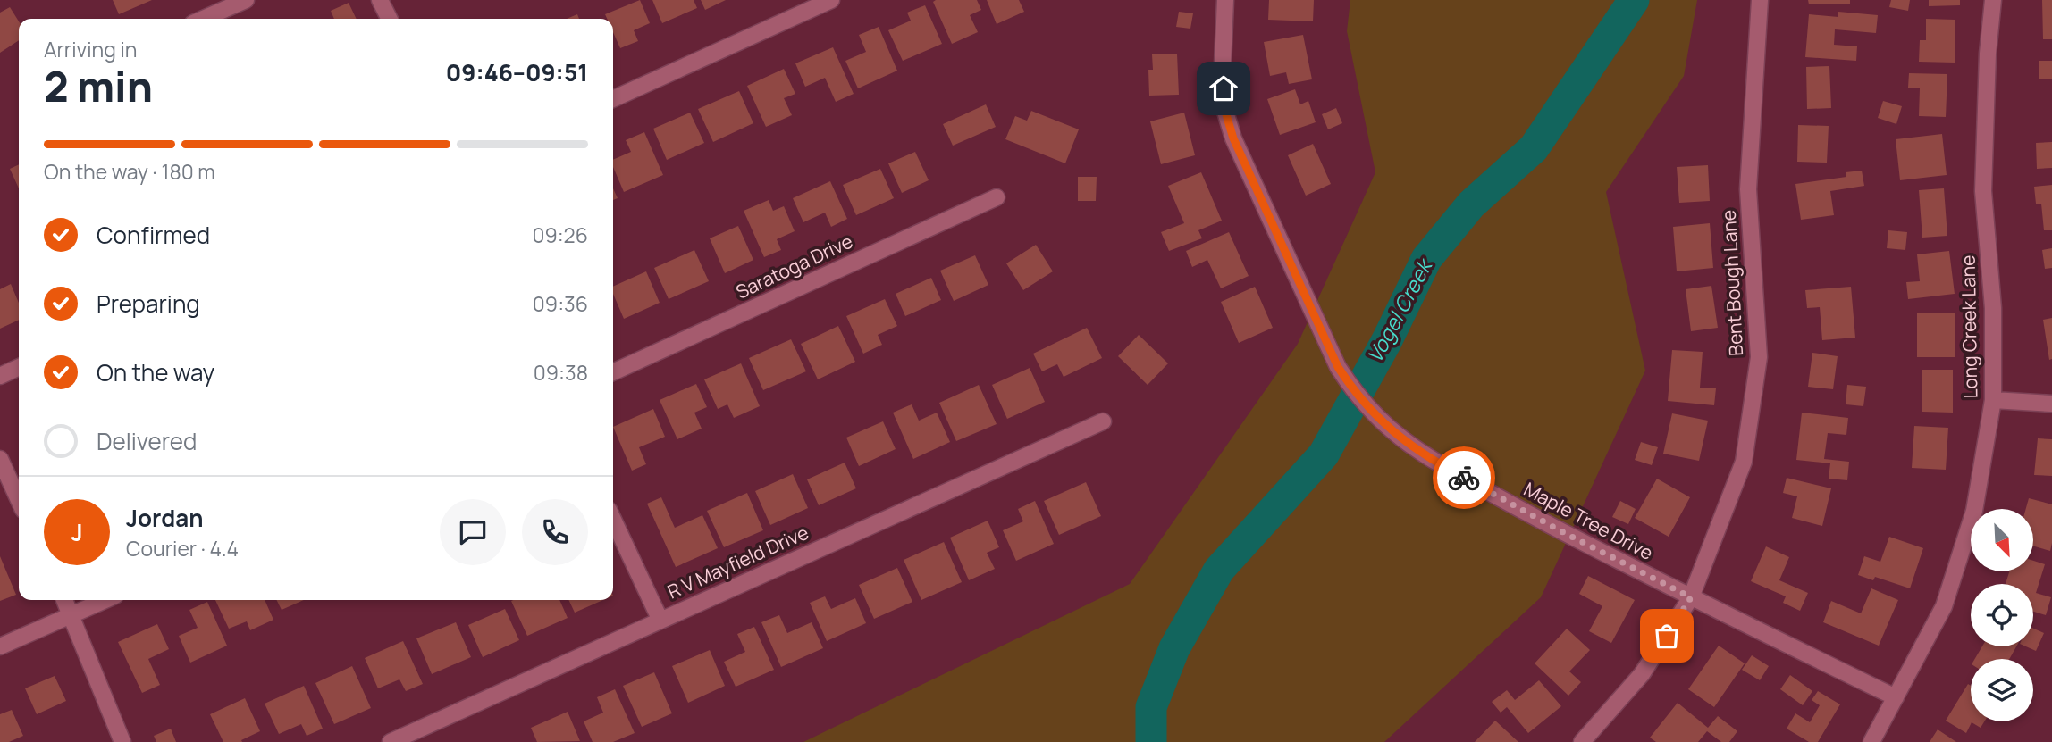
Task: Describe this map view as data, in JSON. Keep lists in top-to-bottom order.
{
  "streets": {
    "street": [
      "Saratoga Drive",
      "Bent Bough Lane",
      "Long Creek Lane",
      "Maple Tree Drive",
      "R V Mayfield Drive"
    ]
  },
  "crossings": [
    ["Bent Bough Lane", "Maple Tree Drive"],
    ["Long Creek Lane", "Maple Tree Drive"]
  ],
  "water": ["Vogel Creek"],
  "north": "bottom right",
  "page": {
    "heading": ["2 min", "Arriving in", "09:46–09:51"],
    "panel": ["Jordan", "Courier · 4.4"],
    "bar": "On the way · 180 m",
    "list": [
      ["Confirmed", "09:26"],
      ["Preparing", "09:36"],
      ["On the way", "09:38"],
      "Delivered"
    ],
    "round": "J"
  }
}
